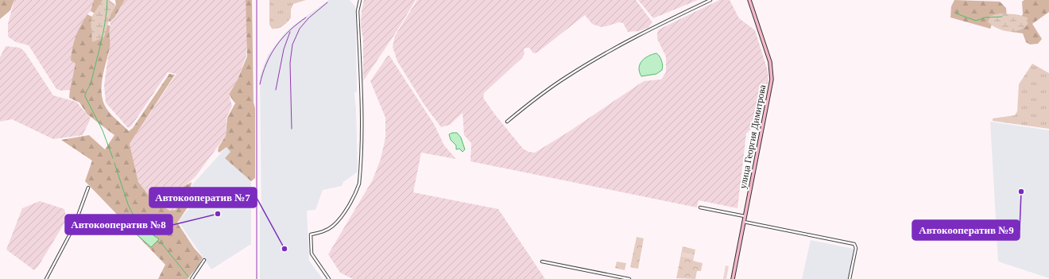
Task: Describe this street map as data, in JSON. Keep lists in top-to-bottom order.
{
  "streets": {
    "street": ["улица Георгия Димитрова"]
  },
  "places": ["Автокооператив №9", "Автокооператив №8", "Автокооператив №7"]
}
